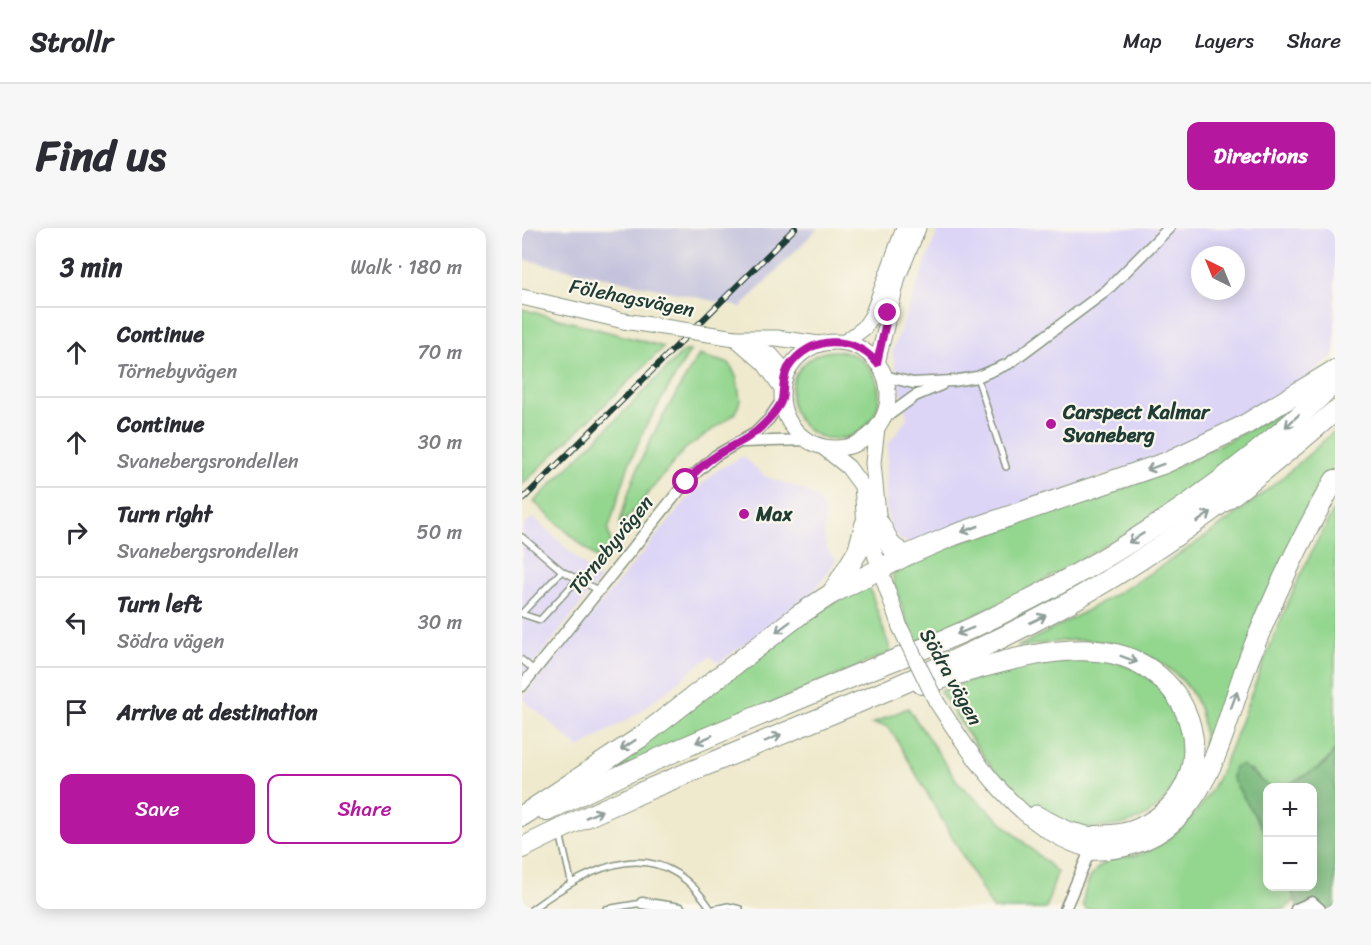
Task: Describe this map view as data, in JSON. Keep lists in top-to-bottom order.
{
  "streets": {
    "main road": ["Fölehagsvägen", "Södra vägen"],
    "street": ["Törnebyvägen"]
  },
  "crossings": [
    ["Fölehagsvägen", "Törnebyvägen"],
    ["Fölehagsvägen", "Södra vägen"],
    ["Törnebyvägen", "Södra vägen"]
  ],
  "places": ["Carspect Kalmar Svaneberg", "Max"],
  "north": "top left",
  "page": {
    "header": "Strollr",
    "nav": ["Map", "Layers", "Share"],
    "title": "Find us",
    "buttons": [
      "Directions",
      ["Save", "Share"]
    ],
    "heading": ["3 min", "Walk · 180 m"],
    "list": [
      ["Continue", "Törnebyvägen", "70 m"],
      ["Continue", "Svanebergsrondellen", "30 m"],
      ["Turn right", "Svanebergsrondellen", "50 m"],
      ["Turn left", "Södra vägen", "30 m"],
      "Arrive at destination"
    ],
    "map_buttons": ["+", "−"]
  }
}
